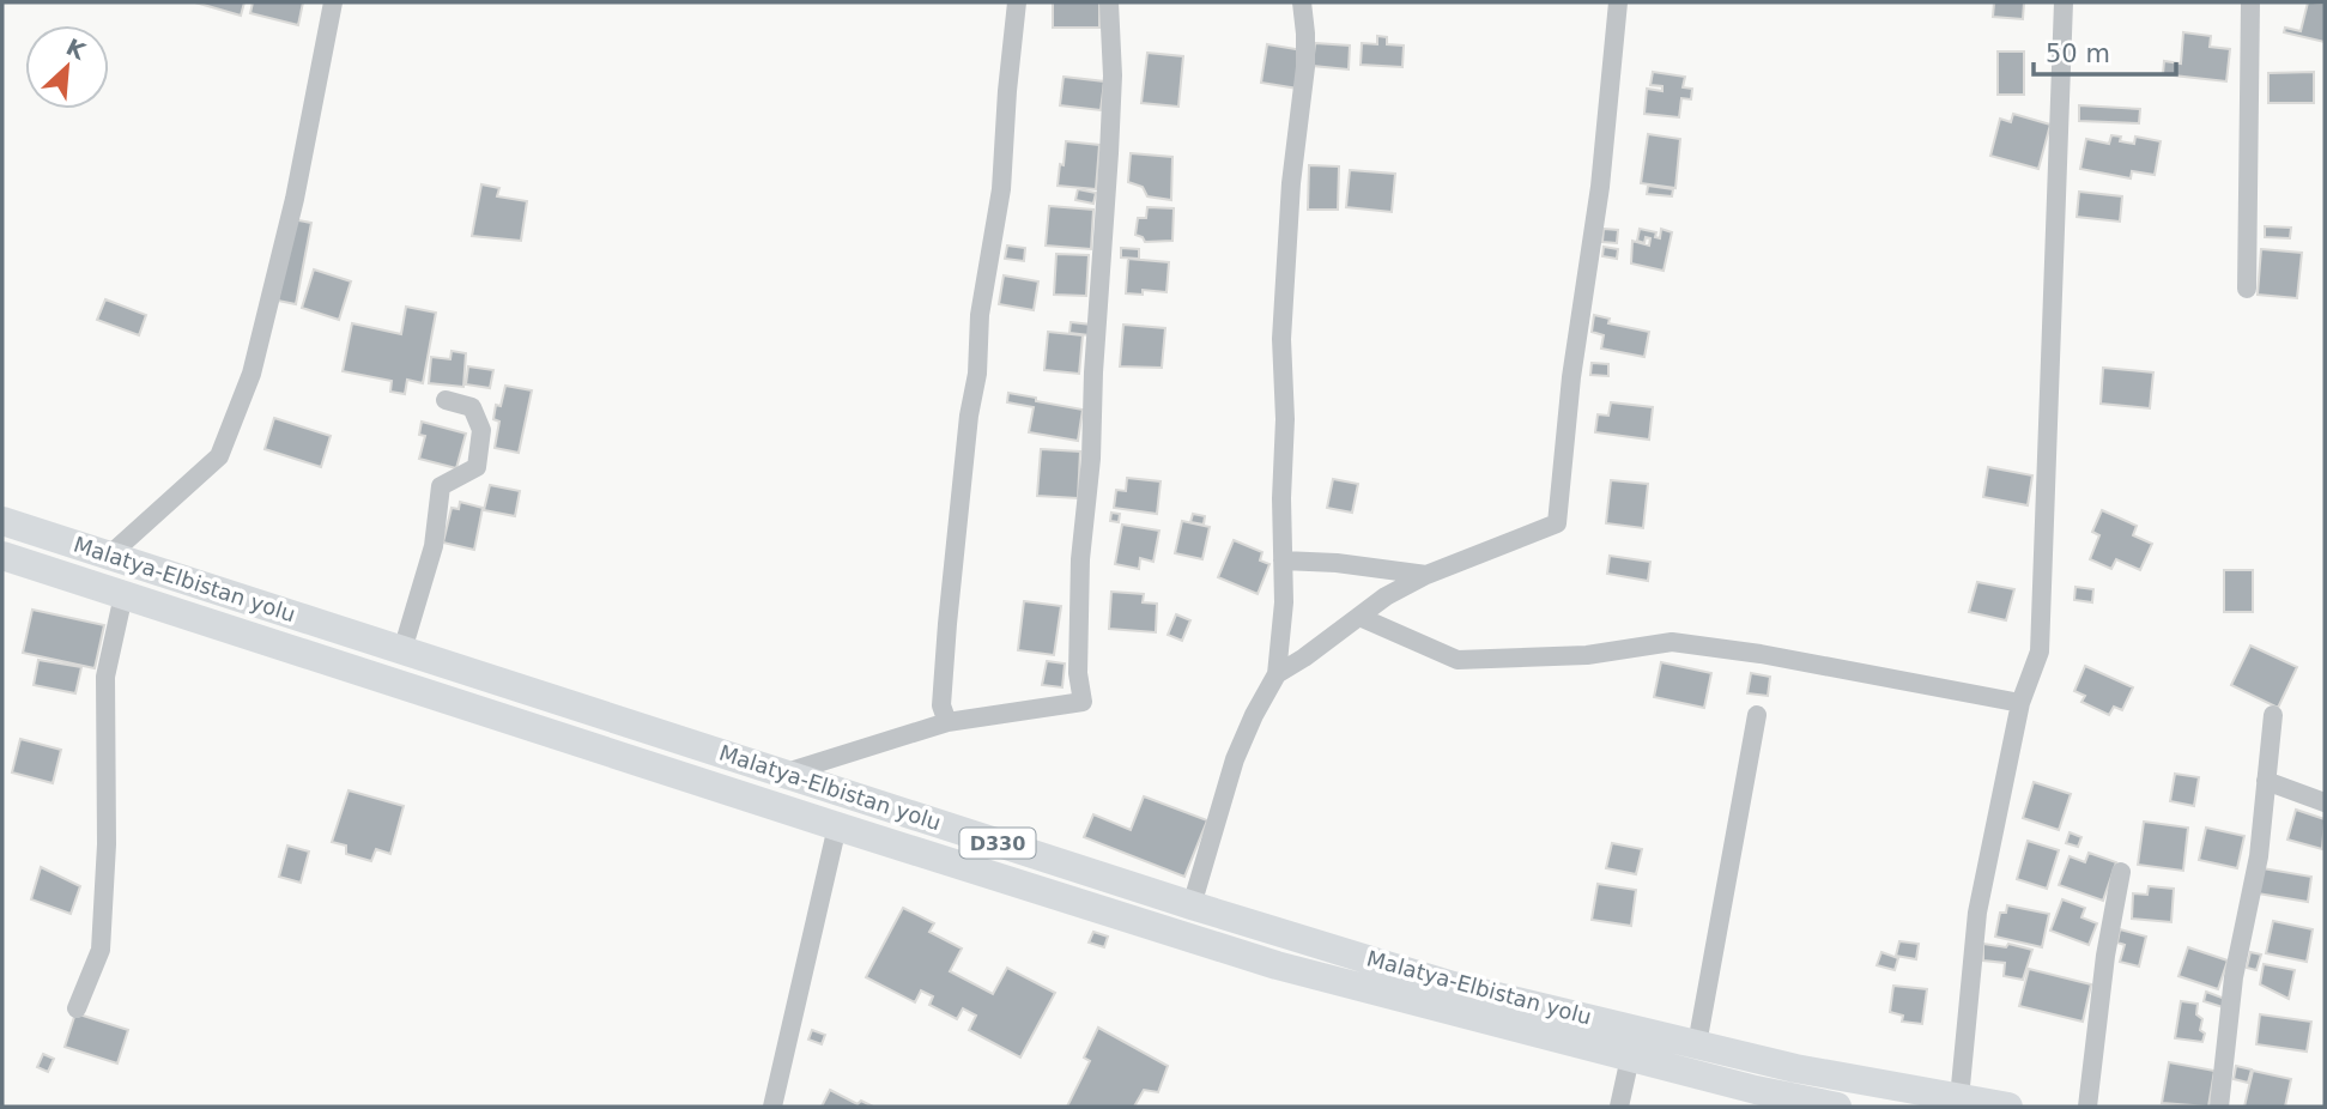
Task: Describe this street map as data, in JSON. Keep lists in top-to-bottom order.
{
  "streets": {
    "main road": ["Malatya-Elbistan yolu", "D330"]
  },
  "scale_bar": "50 m",
  "north": "top right"
}
